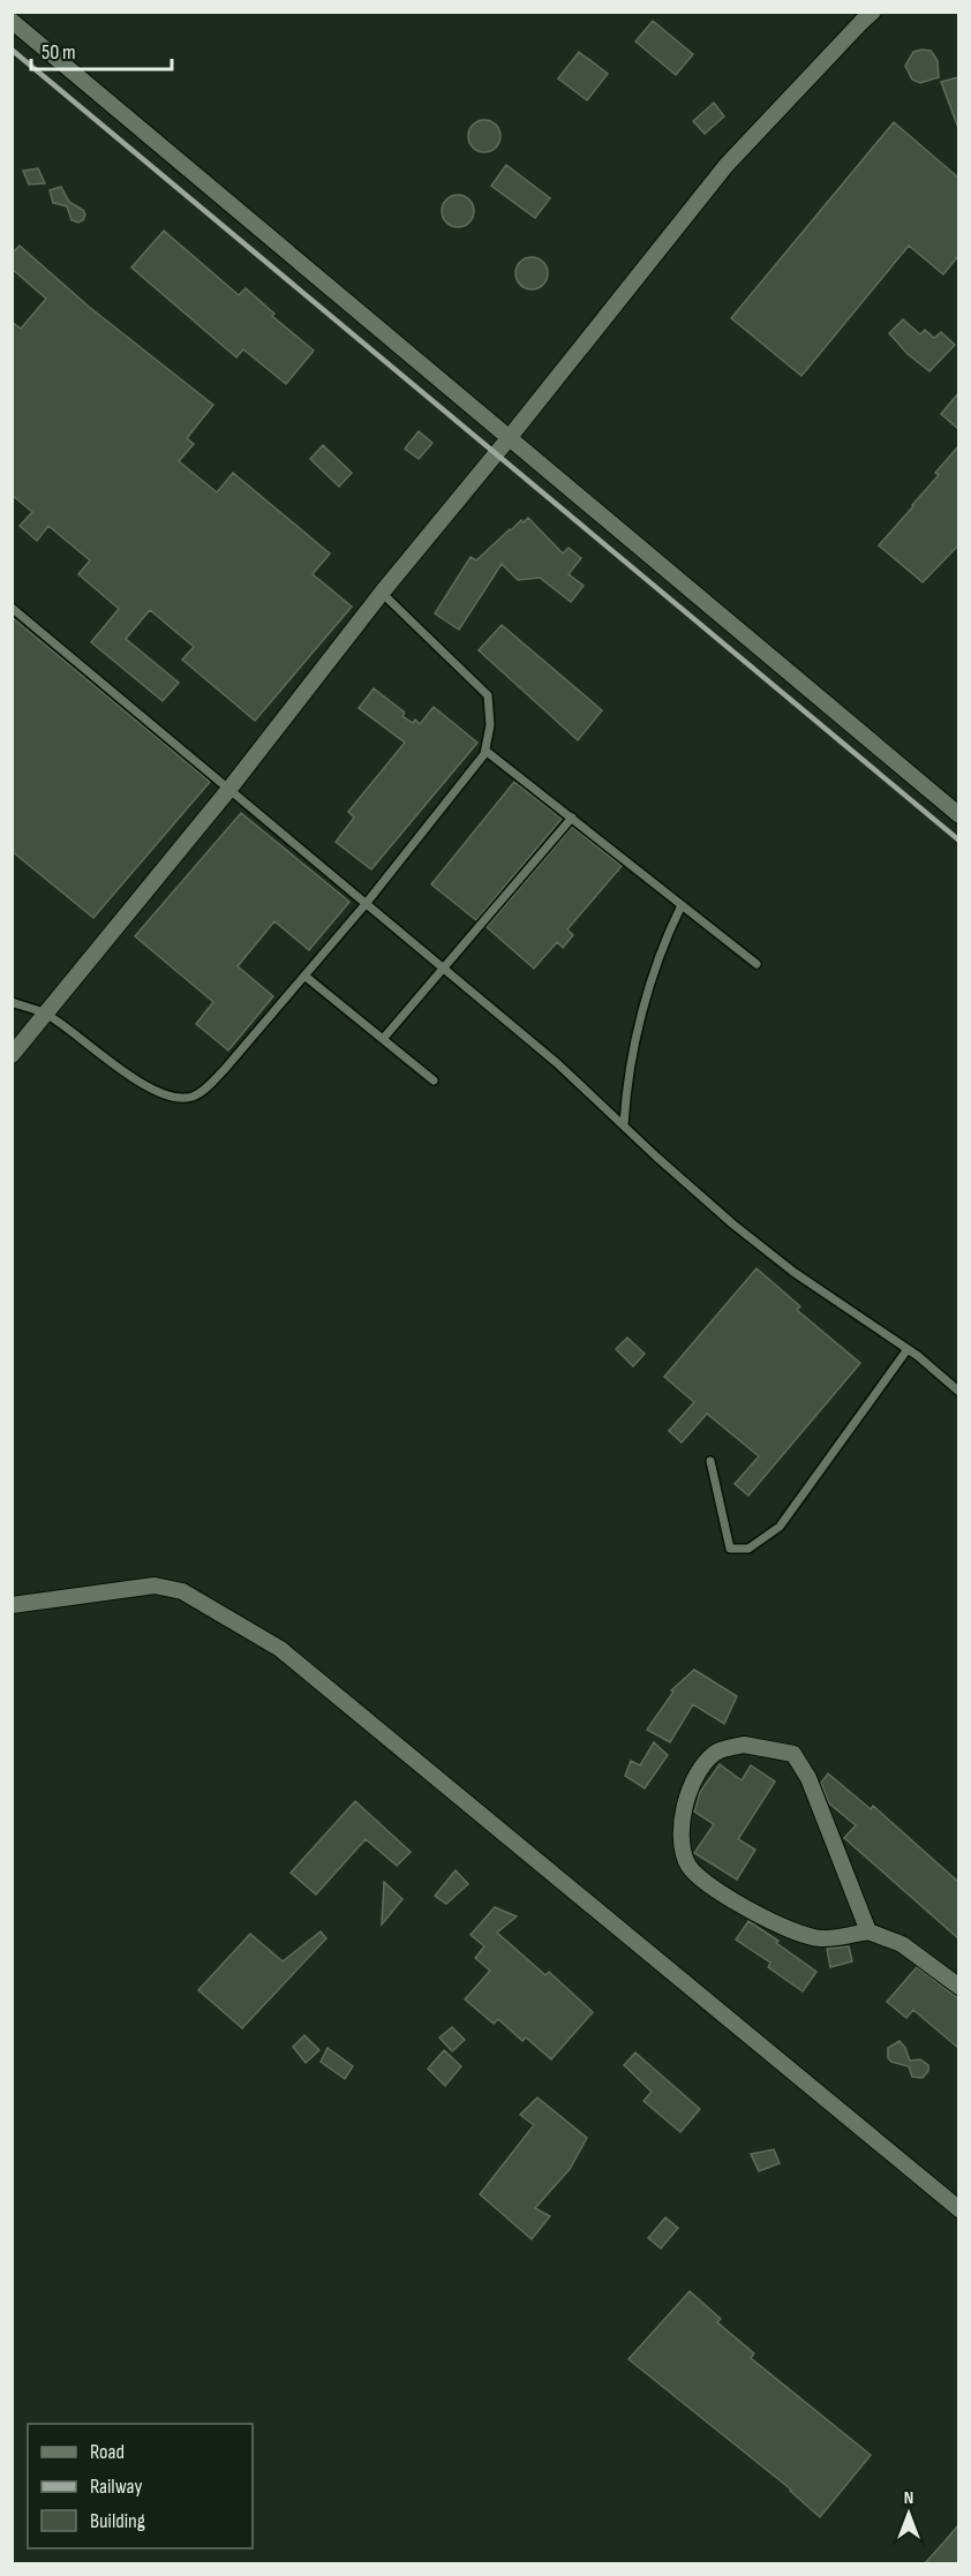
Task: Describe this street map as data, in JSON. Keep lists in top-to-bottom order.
{
  "legend": ["Road", "Railway", "Building"],
  "scale_bar": "50 m",
  "north": "top"
}
